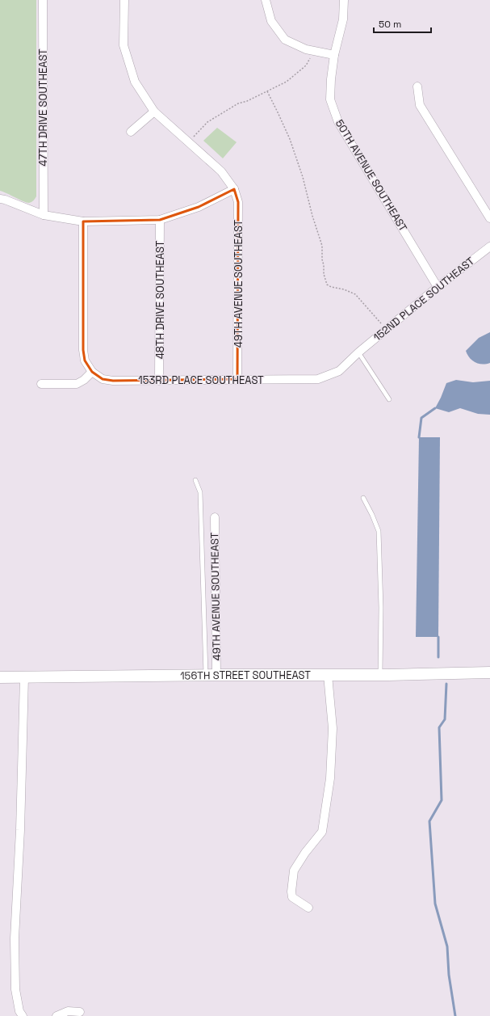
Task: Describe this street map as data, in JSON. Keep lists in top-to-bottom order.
{
  "streets": {
    "street": [
      "47TH DRIVE SOUTHEAST",
      "50TH AVENUE SOUTHEAST",
      "49TH AVENUE SOUTHEAST",
      "152ND PLACE SOUTHEAST",
      "48TH DRIVE SOUTHEAST",
      "153RD PLACE SOUTHEAST",
      "156TH STREET SOUTHEAST"
    ]
  },
  "crossings": [
    ["50TH AVENUE SOUTHEAST", "152ND PLACE SOUTHEAST"],
    ["49TH AVENUE SOUTHEAST", "153RD PLACE SOUTHEAST"],
    ["49TH AVENUE SOUTHEAST", "156TH STREET SOUTHEAST"],
    ["152ND PLACE SOUTHEAST", "153RD PLACE SOUTHEAST"],
    ["48TH DRIVE SOUTHEAST", "153RD PLACE SOUTHEAST"]
  ],
  "scale_bar": "50 m"
}
